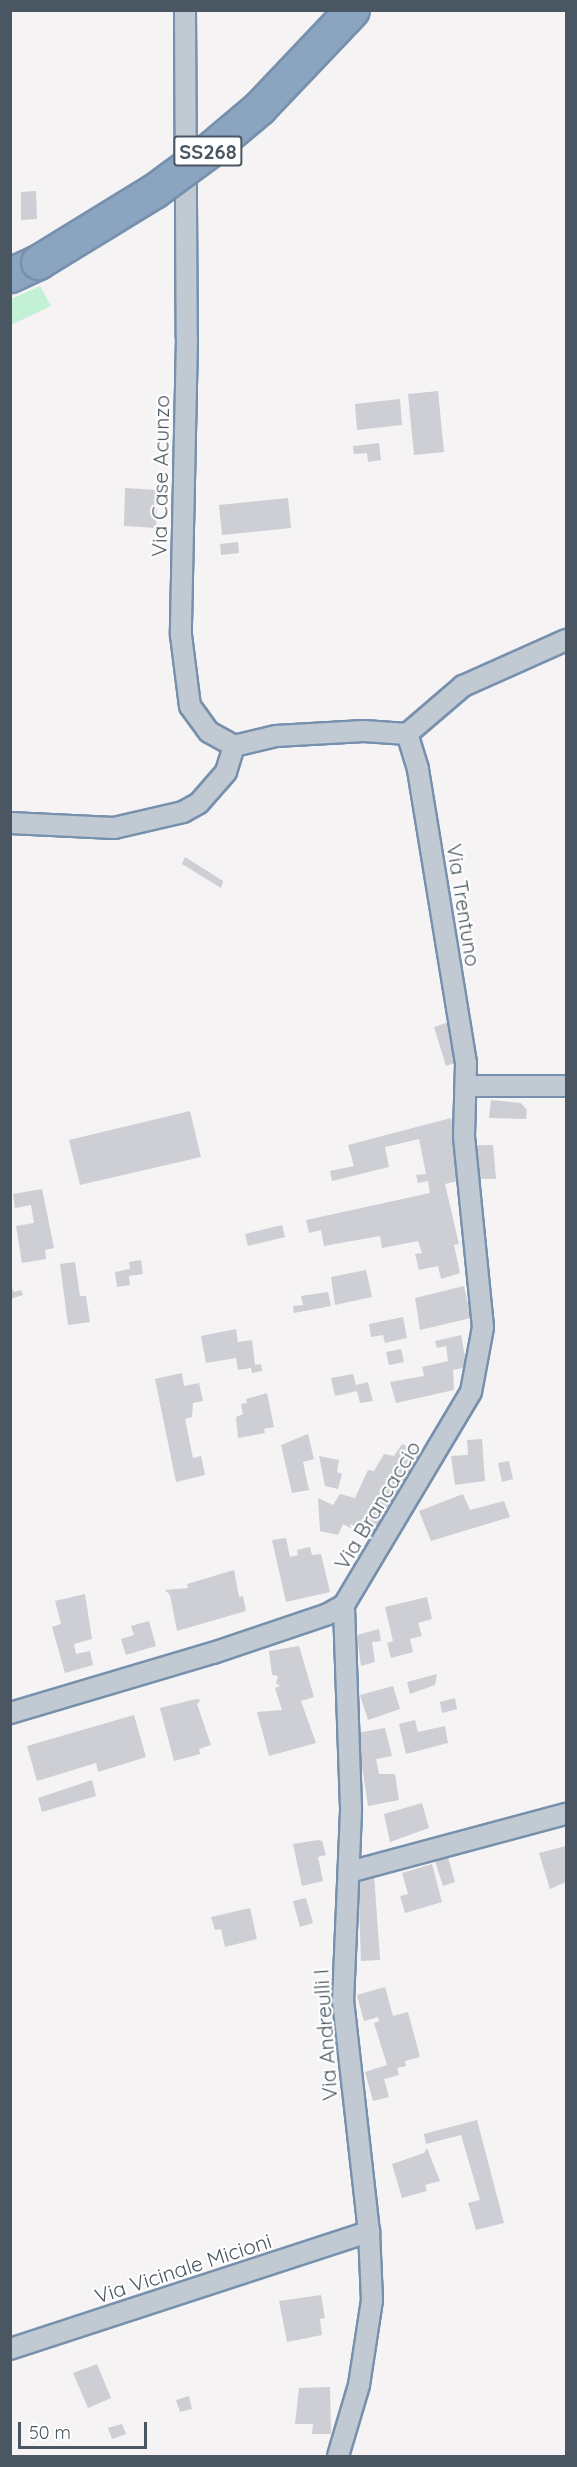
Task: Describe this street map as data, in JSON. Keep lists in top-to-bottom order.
{
  "streets": {
    "highway": ["SS268"],
    "street": [
      "Via Case Acunzo",
      "Via Trentuno",
      "Via Brancaccio",
      "Via Andreulli I",
      "Via Vicinale Micioni"
    ]
  },
  "crossings": [
    ["Via Trentuno", "Via Brancaccio"],
    ["Via Brancaccio", "Via Andreulli I"],
    ["Via Andreulli I", "Via Vicinale Micioni"]
  ],
  "scale_bar": "50 m"
}
